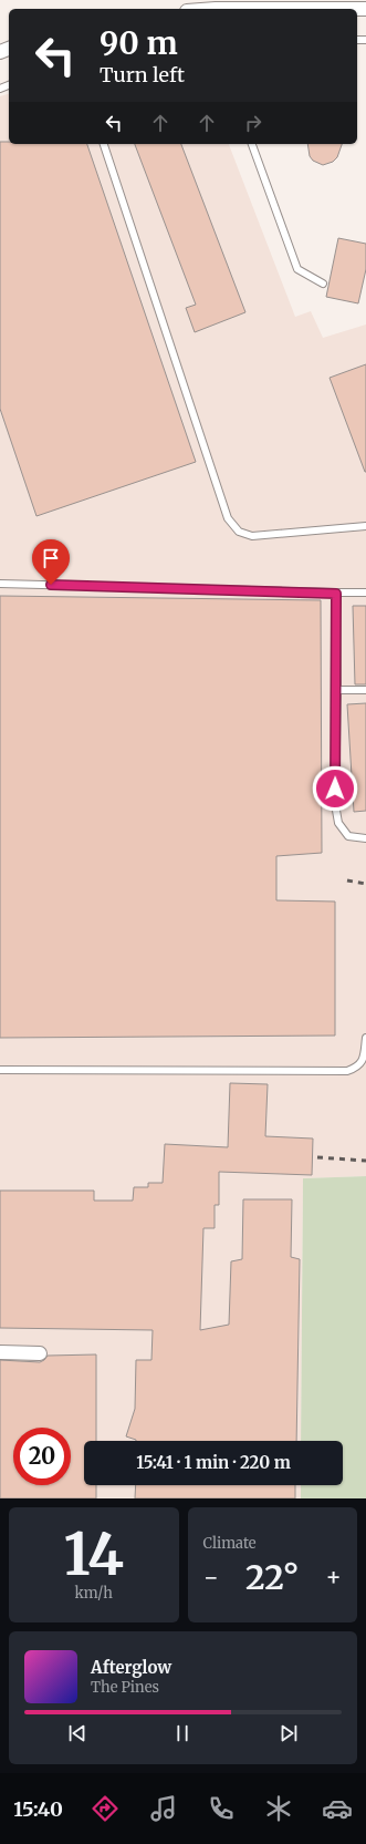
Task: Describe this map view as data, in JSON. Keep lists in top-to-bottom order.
{
  "page": {
    "turn": ["90 m", "Turn left"],
    "limit": "20",
    "trip": "15:41 · 1 min · 220 m",
    "tile": [
      ["14", "km/h"],
      "Climate"
    ],
    "heat": ["−", "22°", "+"],
    "song": ["Afterglow", "The Pines"],
    "tabs": "15:40"
  }
}
